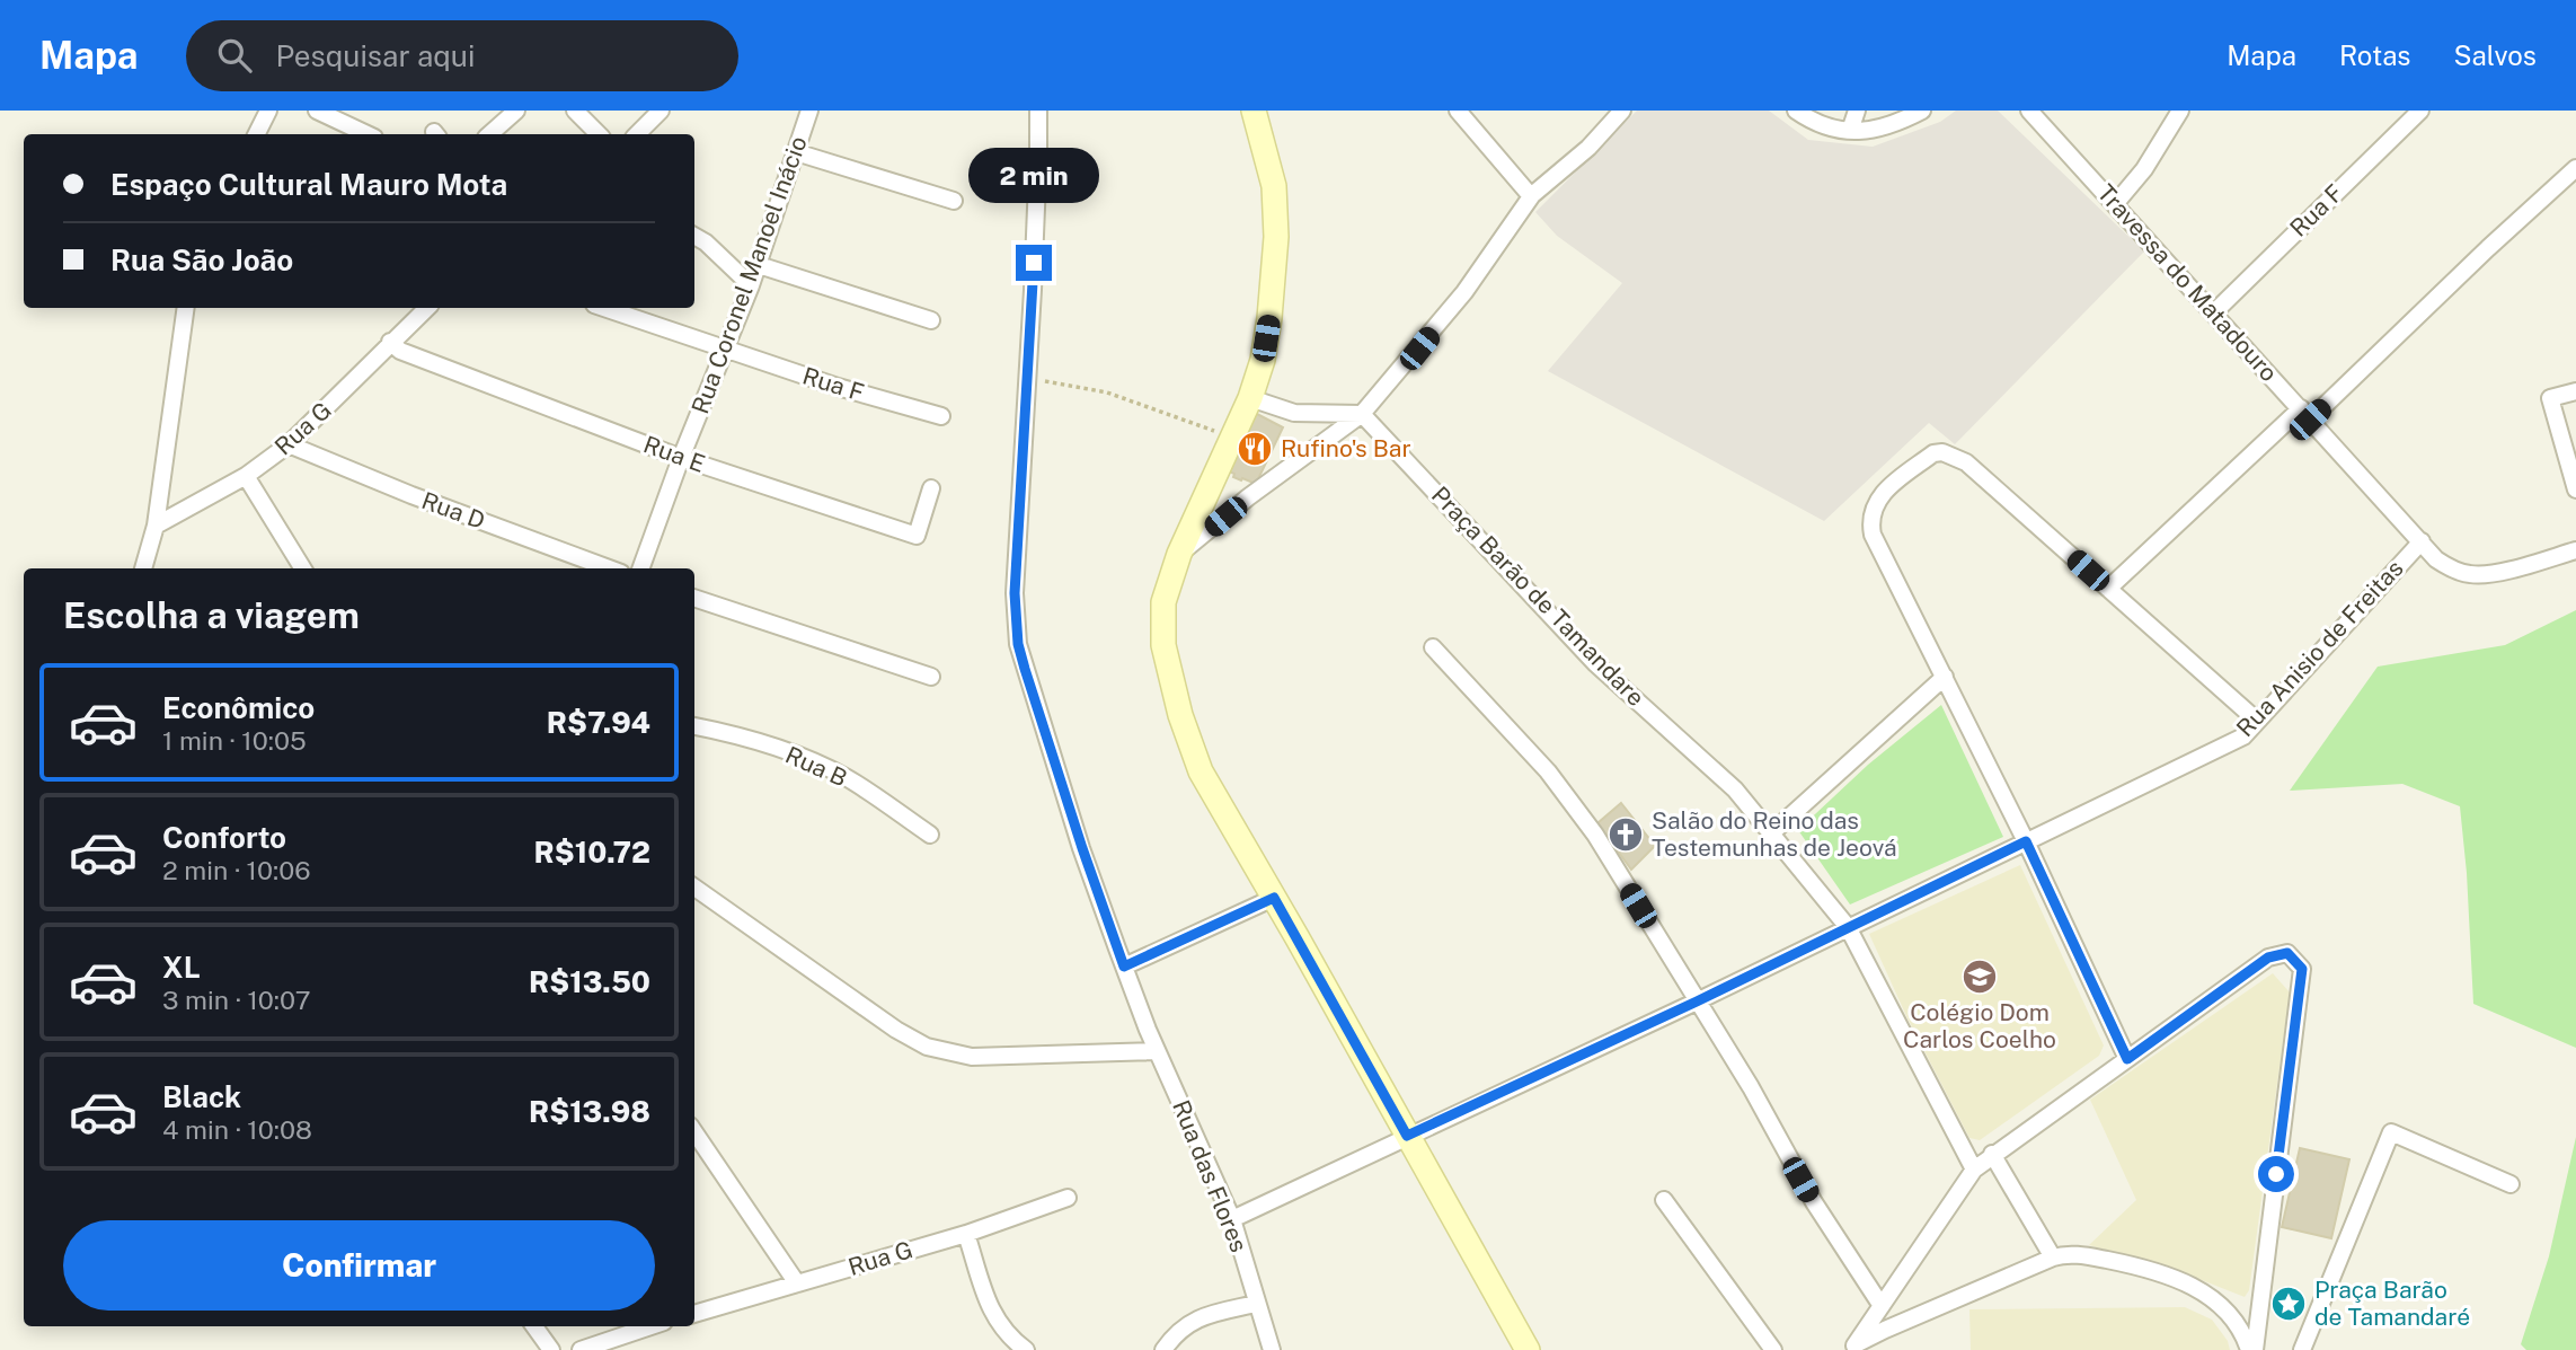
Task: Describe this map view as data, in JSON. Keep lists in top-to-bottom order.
{
  "streets": {
    "street": [
      "Rua F",
      "Rua Coronel Manoel Inácio",
      "Travessa do Matadouro",
      "Rua G",
      "Rua E",
      "Rua D",
      "Praça Barão de Tamandare",
      "Rua Anisio de Freitas",
      "Rua B",
      "Rua das Flores"
    ]
  },
  "crossings": [
    ["Rua F", "Rua Coronel Manoel Inácio"],
    ["Rua F", "Travessa do Matadouro"],
    ["Rua Coronel Manoel Inácio", "Rua E"],
    ["Travessa do Matadouro", "Rua Anisio de Freitas"],
    ["Rua G", "Rua E"],
    ["Rua G", "Rua D"],
    ["Praça Barão de Tamandare", "Rua Anisio de Freitas"],
    ["Rua Anisio de Freitas", "Rua das Flores"]
  ],
  "places": {
    "restaurant": ["Rufino's Bar"],
    "church": ["Salão do Reino das Testemunhas de Jeová"],
    "school or university": ["Colégio Dom Carlos Coelho"],
    "place": ["Praça Barão de Tamandaré"]
  },
  "page": {
    "header": "Mapa",
    "search": "Pesquisar aqui",
    "nav": ["Mapa", "Rotas", "Salvos"],
    "banner": ["Espaço Cultural Mauro Mota", "Rua São João"],
    "bubble": "2 min",
    "heading": "Escolha a viagem",
    "list": [
      {
        "name": "Econômico",
        "note": "1 min · 10:05",
        "value": "R$7.94"
      },
      {
        "name": "Conforto",
        "note": "2 min · 10:06",
        "value": "R$10.72"
      },
      {
        "name": "XL",
        "note": "3 min · 10:07",
        "value": "R$13.50"
      },
      {
        "name": "Black",
        "note": "4 min · 10:08",
        "value": "R$13.98"
      }
    ],
    "buttons": "Confirmar"
  }
}
